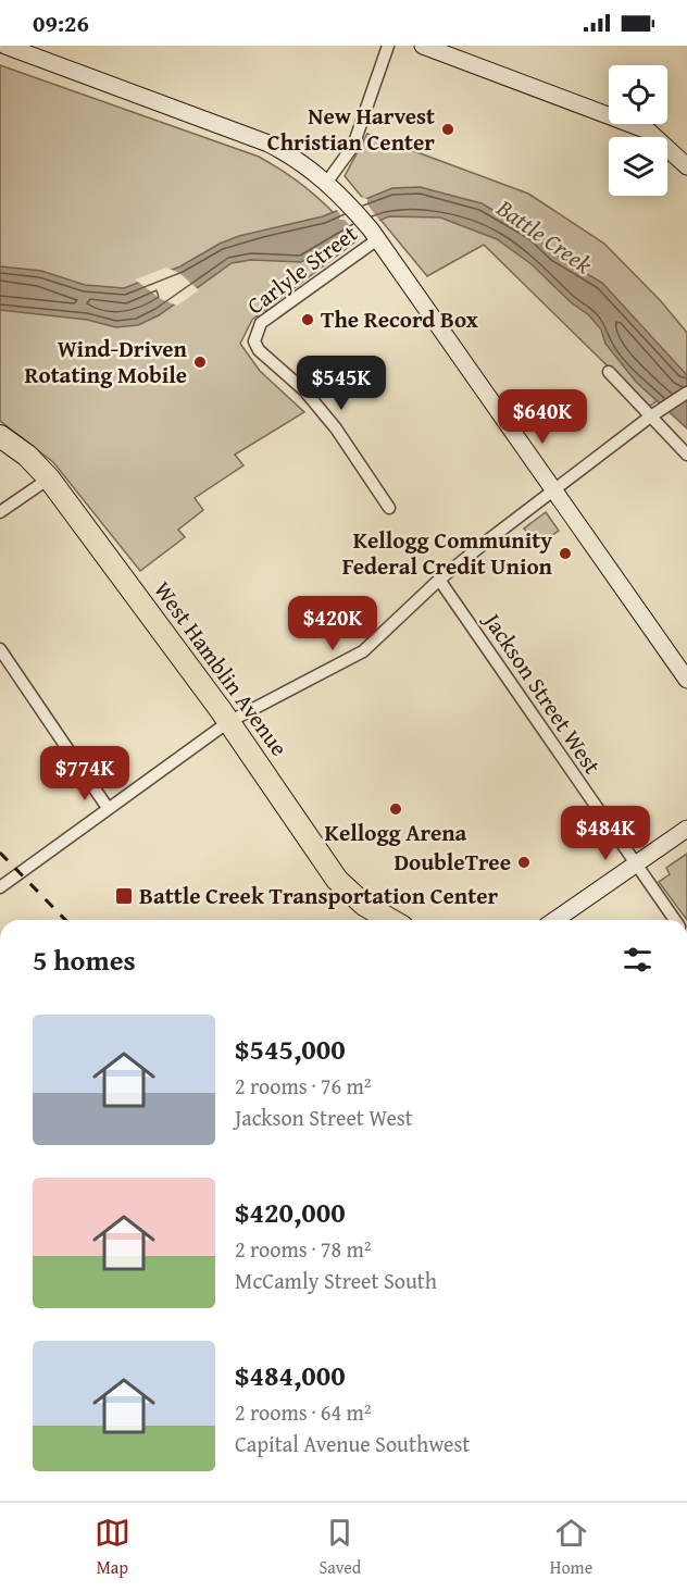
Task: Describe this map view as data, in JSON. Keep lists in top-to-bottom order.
{
  "streets": {
    "highway": ["West Hamblin Avenue"],
    "street": ["Carlyle Street", "Jackson Street West"]
  },
  "water": ["Battle Creek"],
  "places": {
    "other": [
      "New Harvest Christian Center",
      "The Record Box",
      "Wind-Driven Rotating Mobile",
      "Kellogg Community Federal Credit Union",
      "Kellogg Arena",
      "DoubleTree"
    ],
    "transit": ["Battle Creek Transportation Center"]
  },
  "page": {
    "status": "09:26",
    "price": [
      "$545K",
      "$640K",
      "$420K",
      "$774K",
      "$484K"
    ],
    "heading": "5 homes",
    "list": [
      {
        "name": "$545,000",
        "note": "2 rooms · 76 m² · Jackson Street West"
      },
      {
        "name": "$420,000",
        "note": "2 rooms · 78 m² · McCamly Street South"
      },
      {
        "name": "$484,000",
        "note": "2 rooms · 64 m² · Capital Avenue Southwest"
      }
    ],
    "tabs": ["Map", "Saved", "Home"]
  }
}
